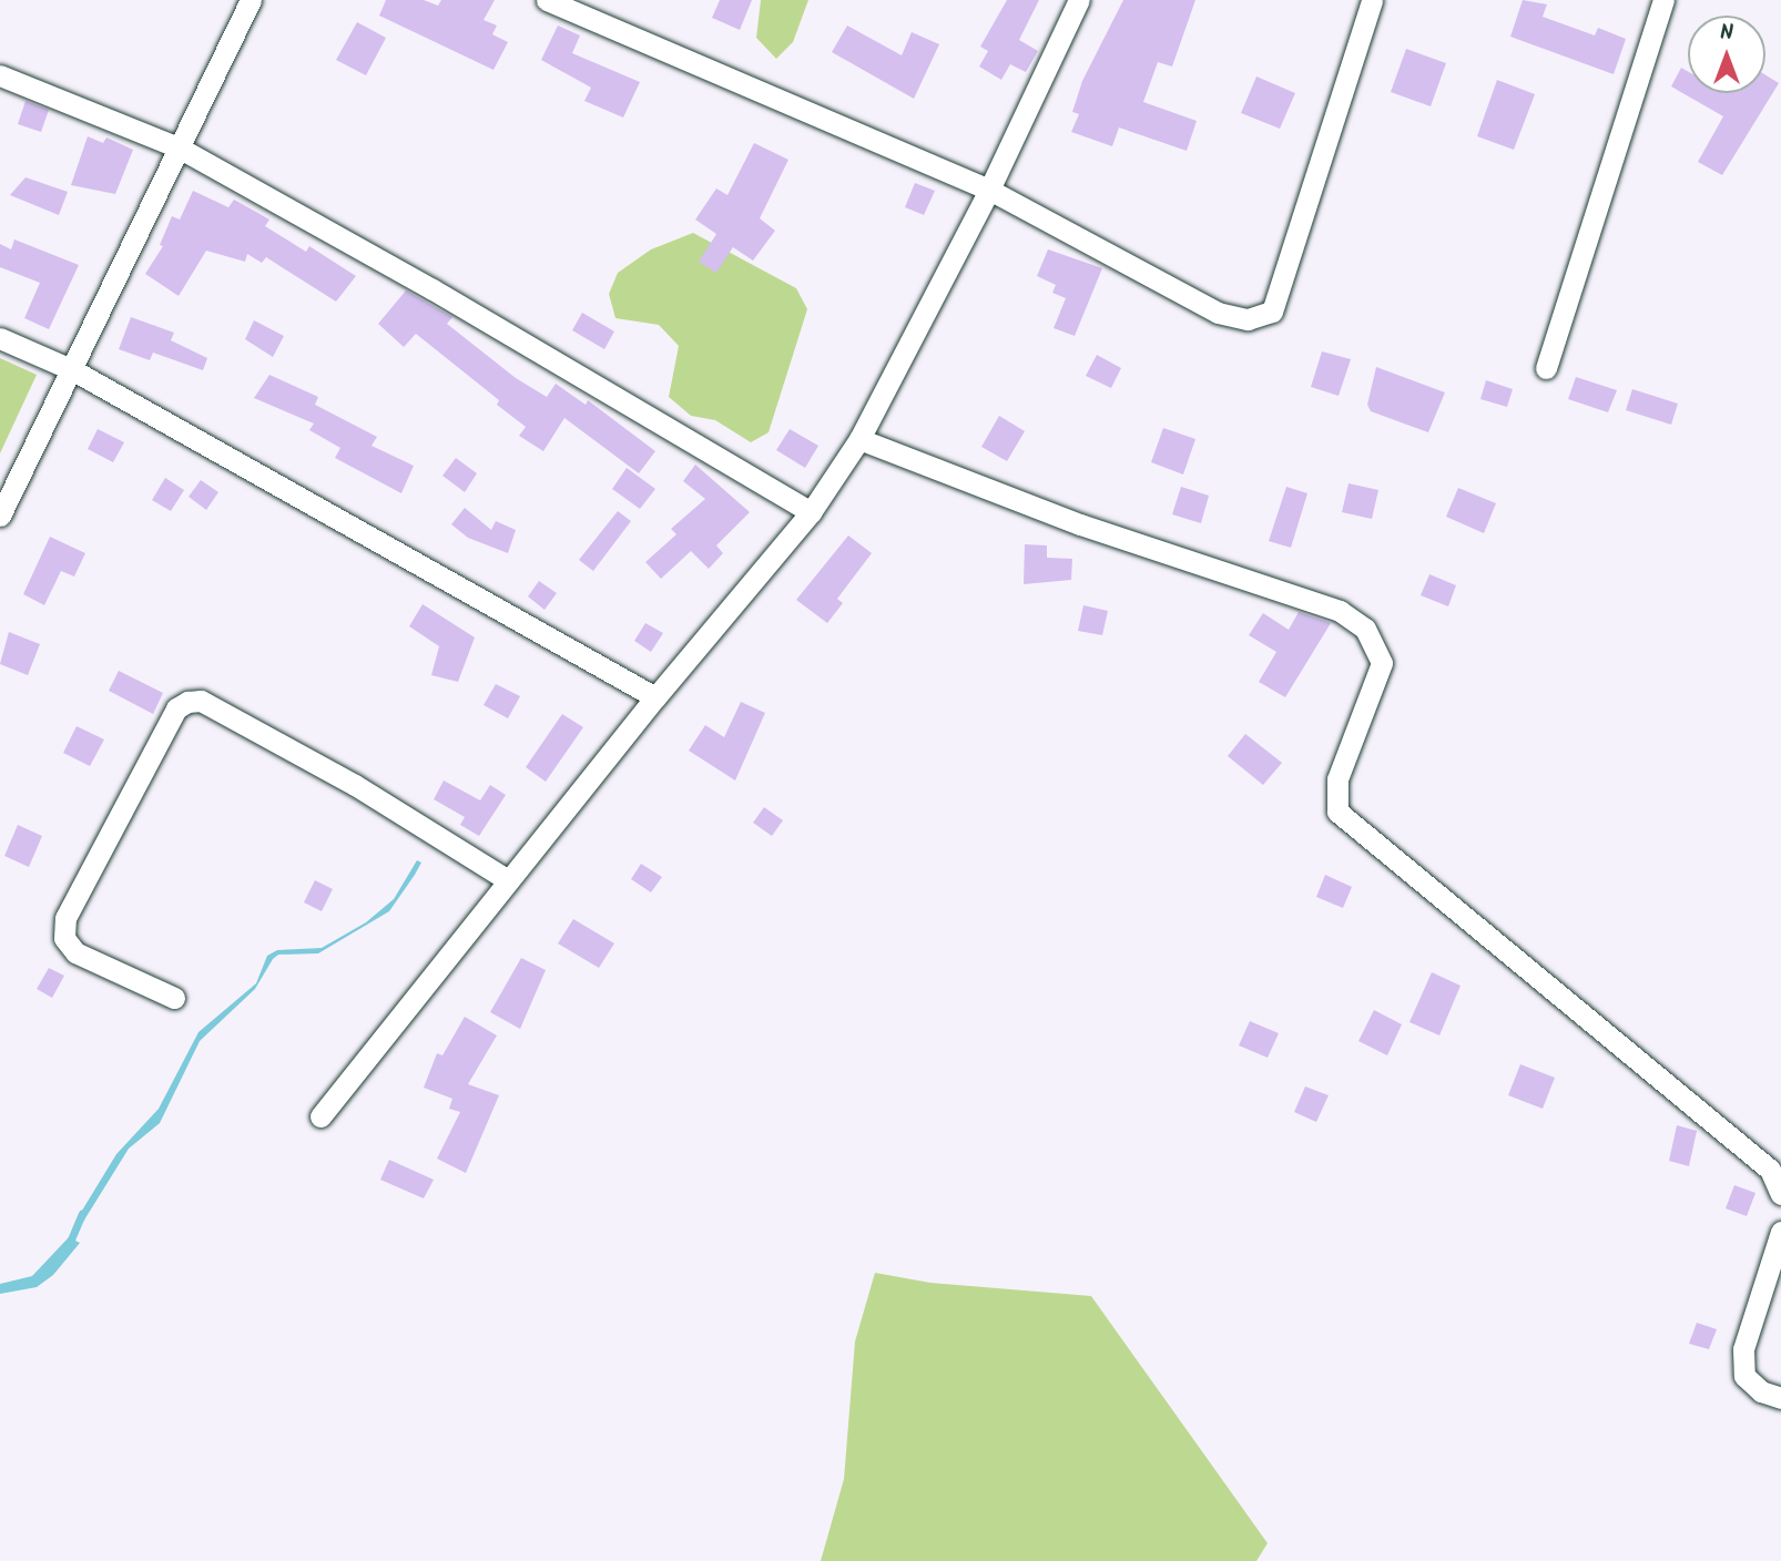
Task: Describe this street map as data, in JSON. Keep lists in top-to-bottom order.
{
  "north": "top"
}
